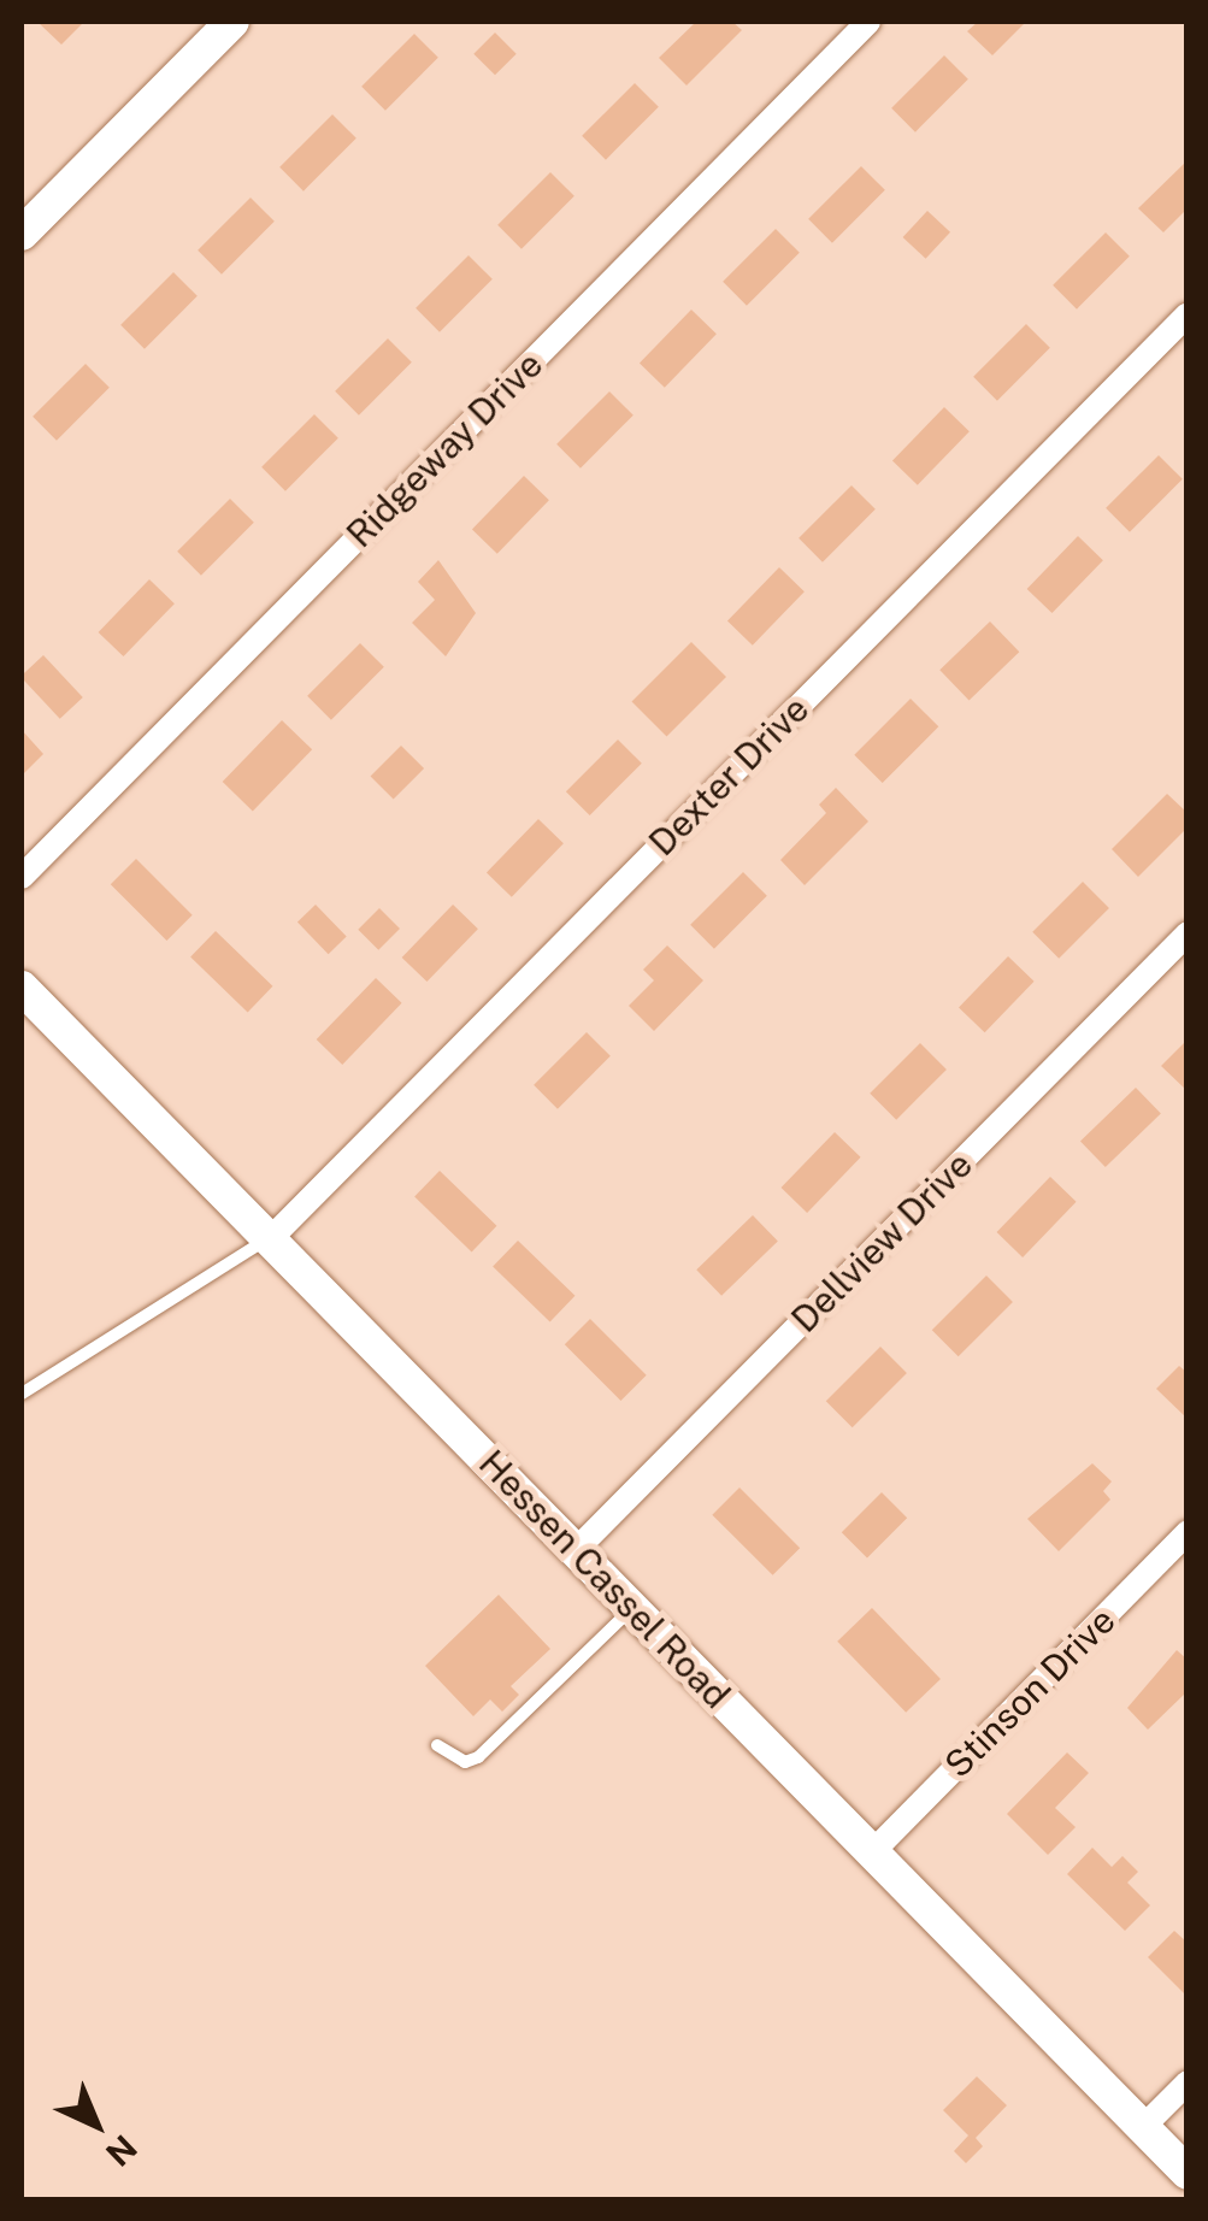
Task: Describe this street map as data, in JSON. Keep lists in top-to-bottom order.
{
  "streets": {
    "main road": ["Hessen Cassel Road"],
    "street": [
      "Ridgeway Drive",
      "Dexter Drive",
      "Dellview Drive",
      "Stinson Drive"
    ]
  },
  "crossings": [
    ["Dexter Drive", "Hessen Cassel Road"],
    ["Dellview Drive", "Hessen Cassel Road"],
    ["Hessen Cassel Road", "Stinson Drive"]
  ],
  "north": "bottom right"
}
